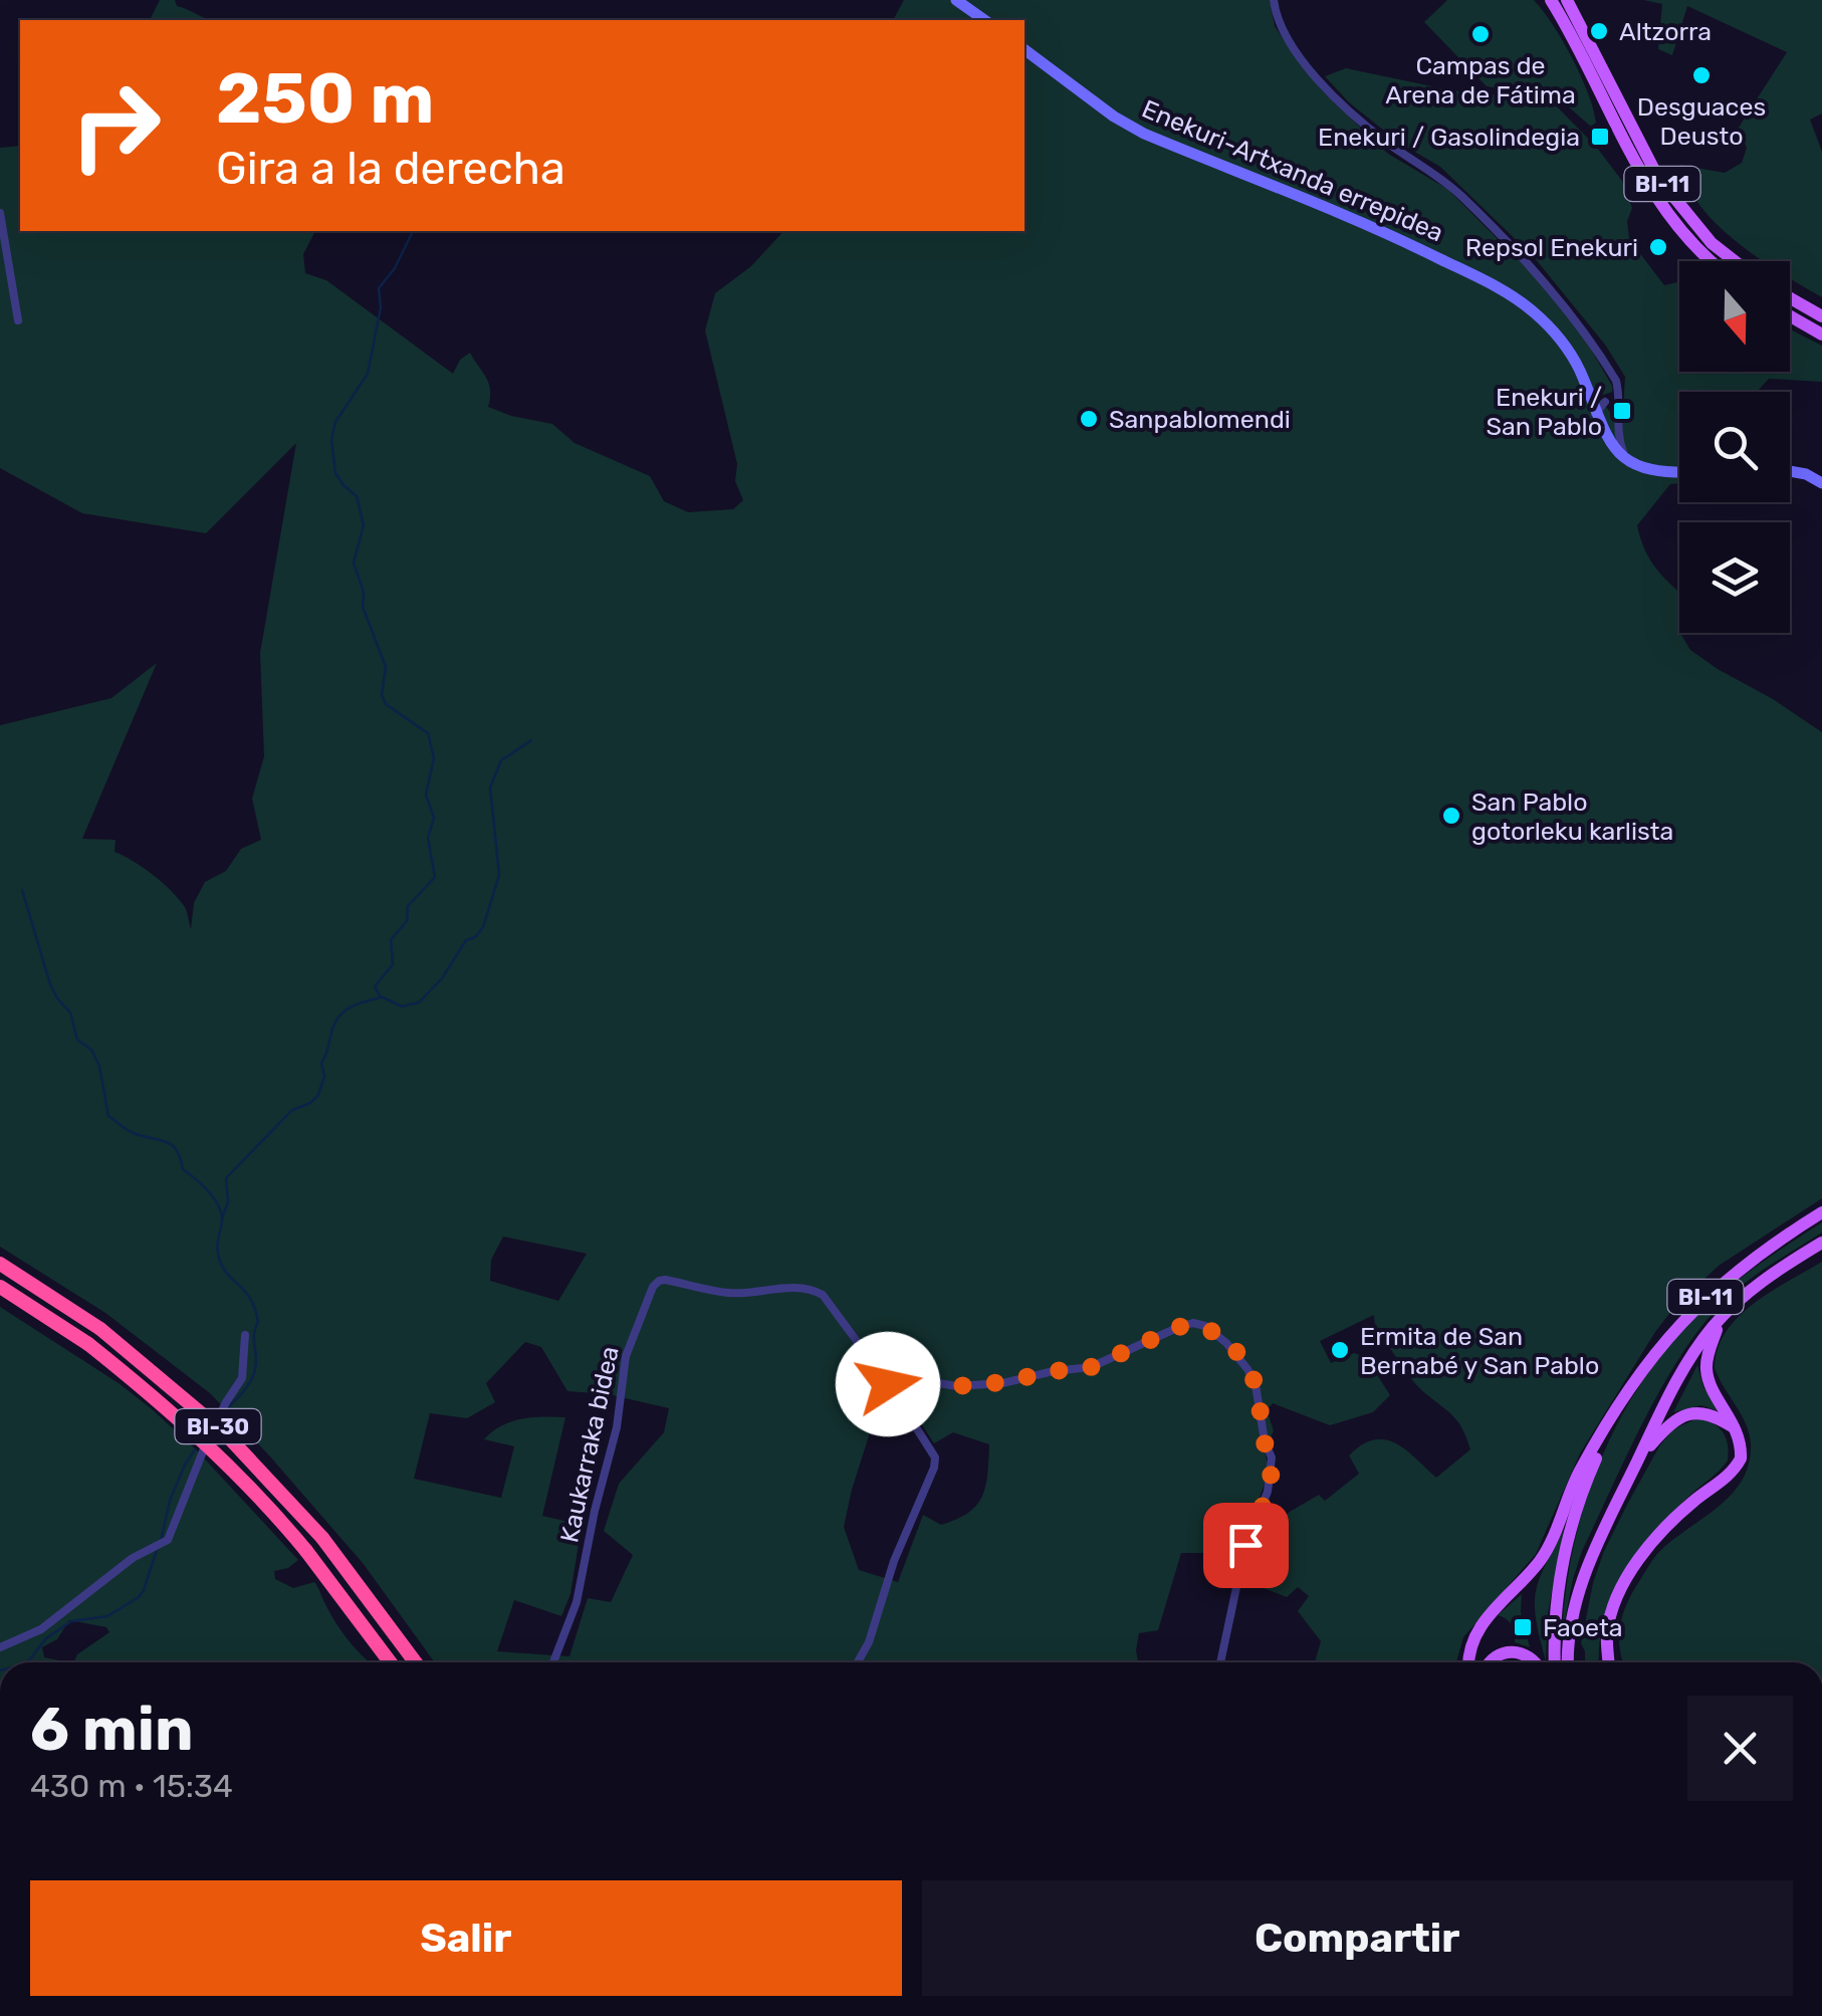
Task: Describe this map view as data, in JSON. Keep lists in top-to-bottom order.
{
  "streets": {
    "highway": ["BI-30"],
    "main road": ["BI-11"],
    "street": ["Enekuri-Artxanda errepidea", "Kaukarraka bidea"]
  },
  "places": {
    "other": [
      "Altzorra",
      "Campas de Arena de Fátima",
      "Desguaces Deusto",
      "Repsol Enekuri",
      "Sanpablomendi",
      "San Pablo gotorleku karlista",
      "Ermita de San Bernabé y San Pablo"
    ],
    "transit": ["Enekuri / Gasolindegia", "Enekuri / San Pablo", "Faoeta"]
  },
  "north": "bottom",
  "page": {
    "turn": ["250 m", "Gira a la derecha"],
    "heading": ["6 min", "430 m · 15:34"],
    "buttons": ["Salir", "Compartir"]
  }
}
